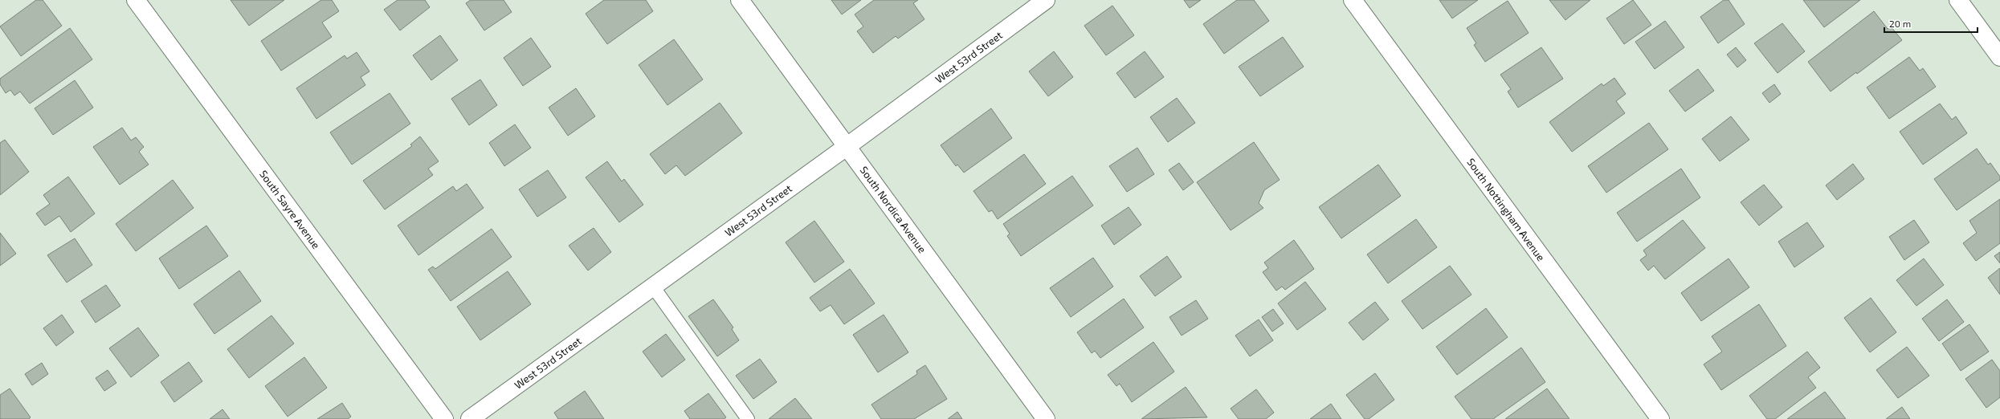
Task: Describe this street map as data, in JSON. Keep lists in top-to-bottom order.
{
  "streets": {
    "street": [
      "West 53rd Street",
      "South Sayre Avenue",
      "South Nordica Avenue",
      "South Nottingham Avenue"
    ]
  },
  "crossings": [
    ["West 53rd Street", "South Nordica Avenue"]
  ],
  "scale_bar": "20 m"
}
